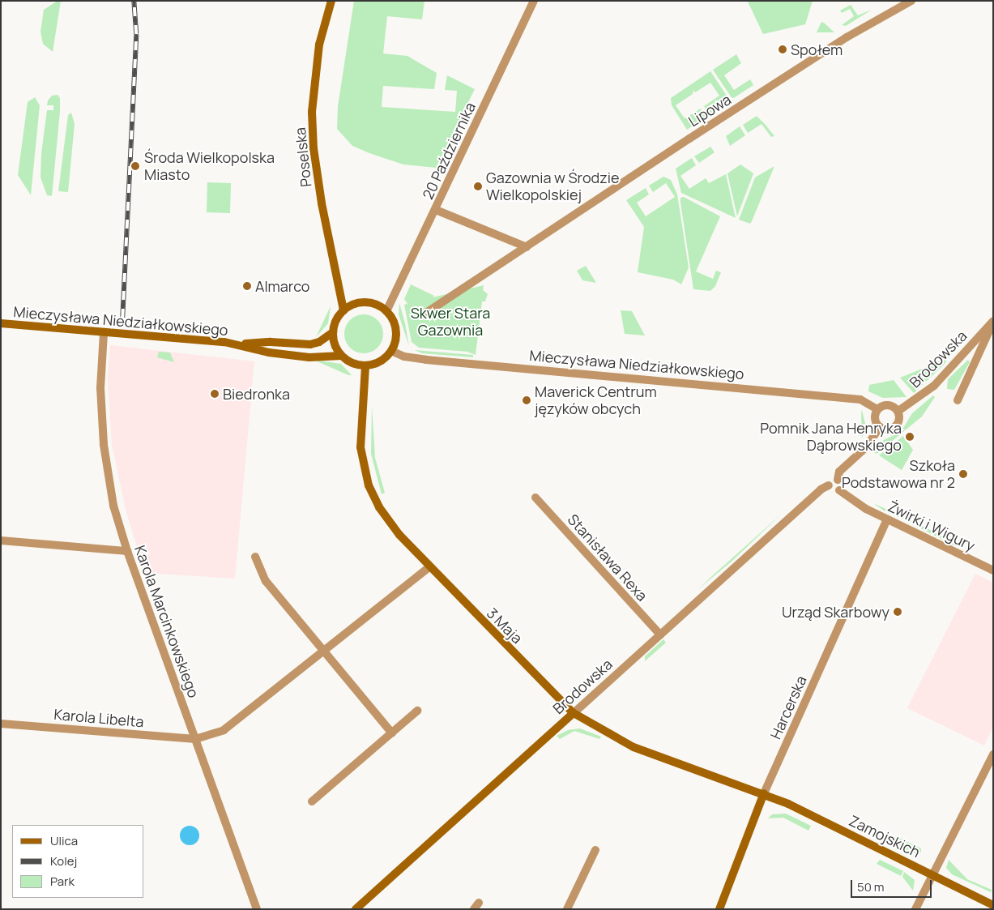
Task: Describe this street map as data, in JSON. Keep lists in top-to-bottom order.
{
  "streets": {
    "street": [
      "Lipowa",
      "20 Października",
      "Poselska",
      "Mieczysława Niedziałkowskiego",
      "Brodowska",
      "Żwirki i Wigury",
      "Stanisława Rexa",
      "Karola Marcinkowskiego",
      "3 Maja",
      "Harcerska",
      "Karola Libelta",
      "Zamojskich"
    ]
  },
  "crossings": [
    ["20 Października", "Poselska"],
    ["20 Października", "Mieczysława Niedziałkowskiego"],
    ["20 Października", "3 Maja"],
    ["Poselska", "Mieczysława Niedziałkowskiego"],
    ["Poselska", "3 Maja"],
    ["Mieczysława Niedziałkowskiego", "Brodowska"],
    ["Mieczysława Niedziałkowskiego", "Karola Marcinkowskiego"],
    ["Mieczysława Niedziałkowskiego", "3 Maja"],
    ["Brodowska", "Żwirki i Wigury"],
    ["Brodowska", "Stanisława Rexa"],
    ["Brodowska", "3 Maja"],
    ["Żwirki i Wigury", "Harcerska"],
    ["Karola Marcinkowskiego", "Karola Libelta"],
    ["3 Maja", "Harcerska"],
    ["3 Maja", "Zamojskich"],
    ["Harcerska", "Zamojskich"]
  ],
  "parks": ["Skwer Stara Gazownia"],
  "places": [
    "Społem",
    "Środa Wielkopolska Miasto",
    "Gazownia w Środzie Wielkopolskiej",
    "Almarco",
    "Biedronka",
    "Maverick Centrum języków obcych",
    "Pomnik Jana Henryka Dąbrowskiego",
    "Szkoła Podstawowa nr 2",
    "Urząd Skarbowy"
  ],
  "legend": ["Ulica", "Kolej", "Park"],
  "scale_bar": "50 m"
}
